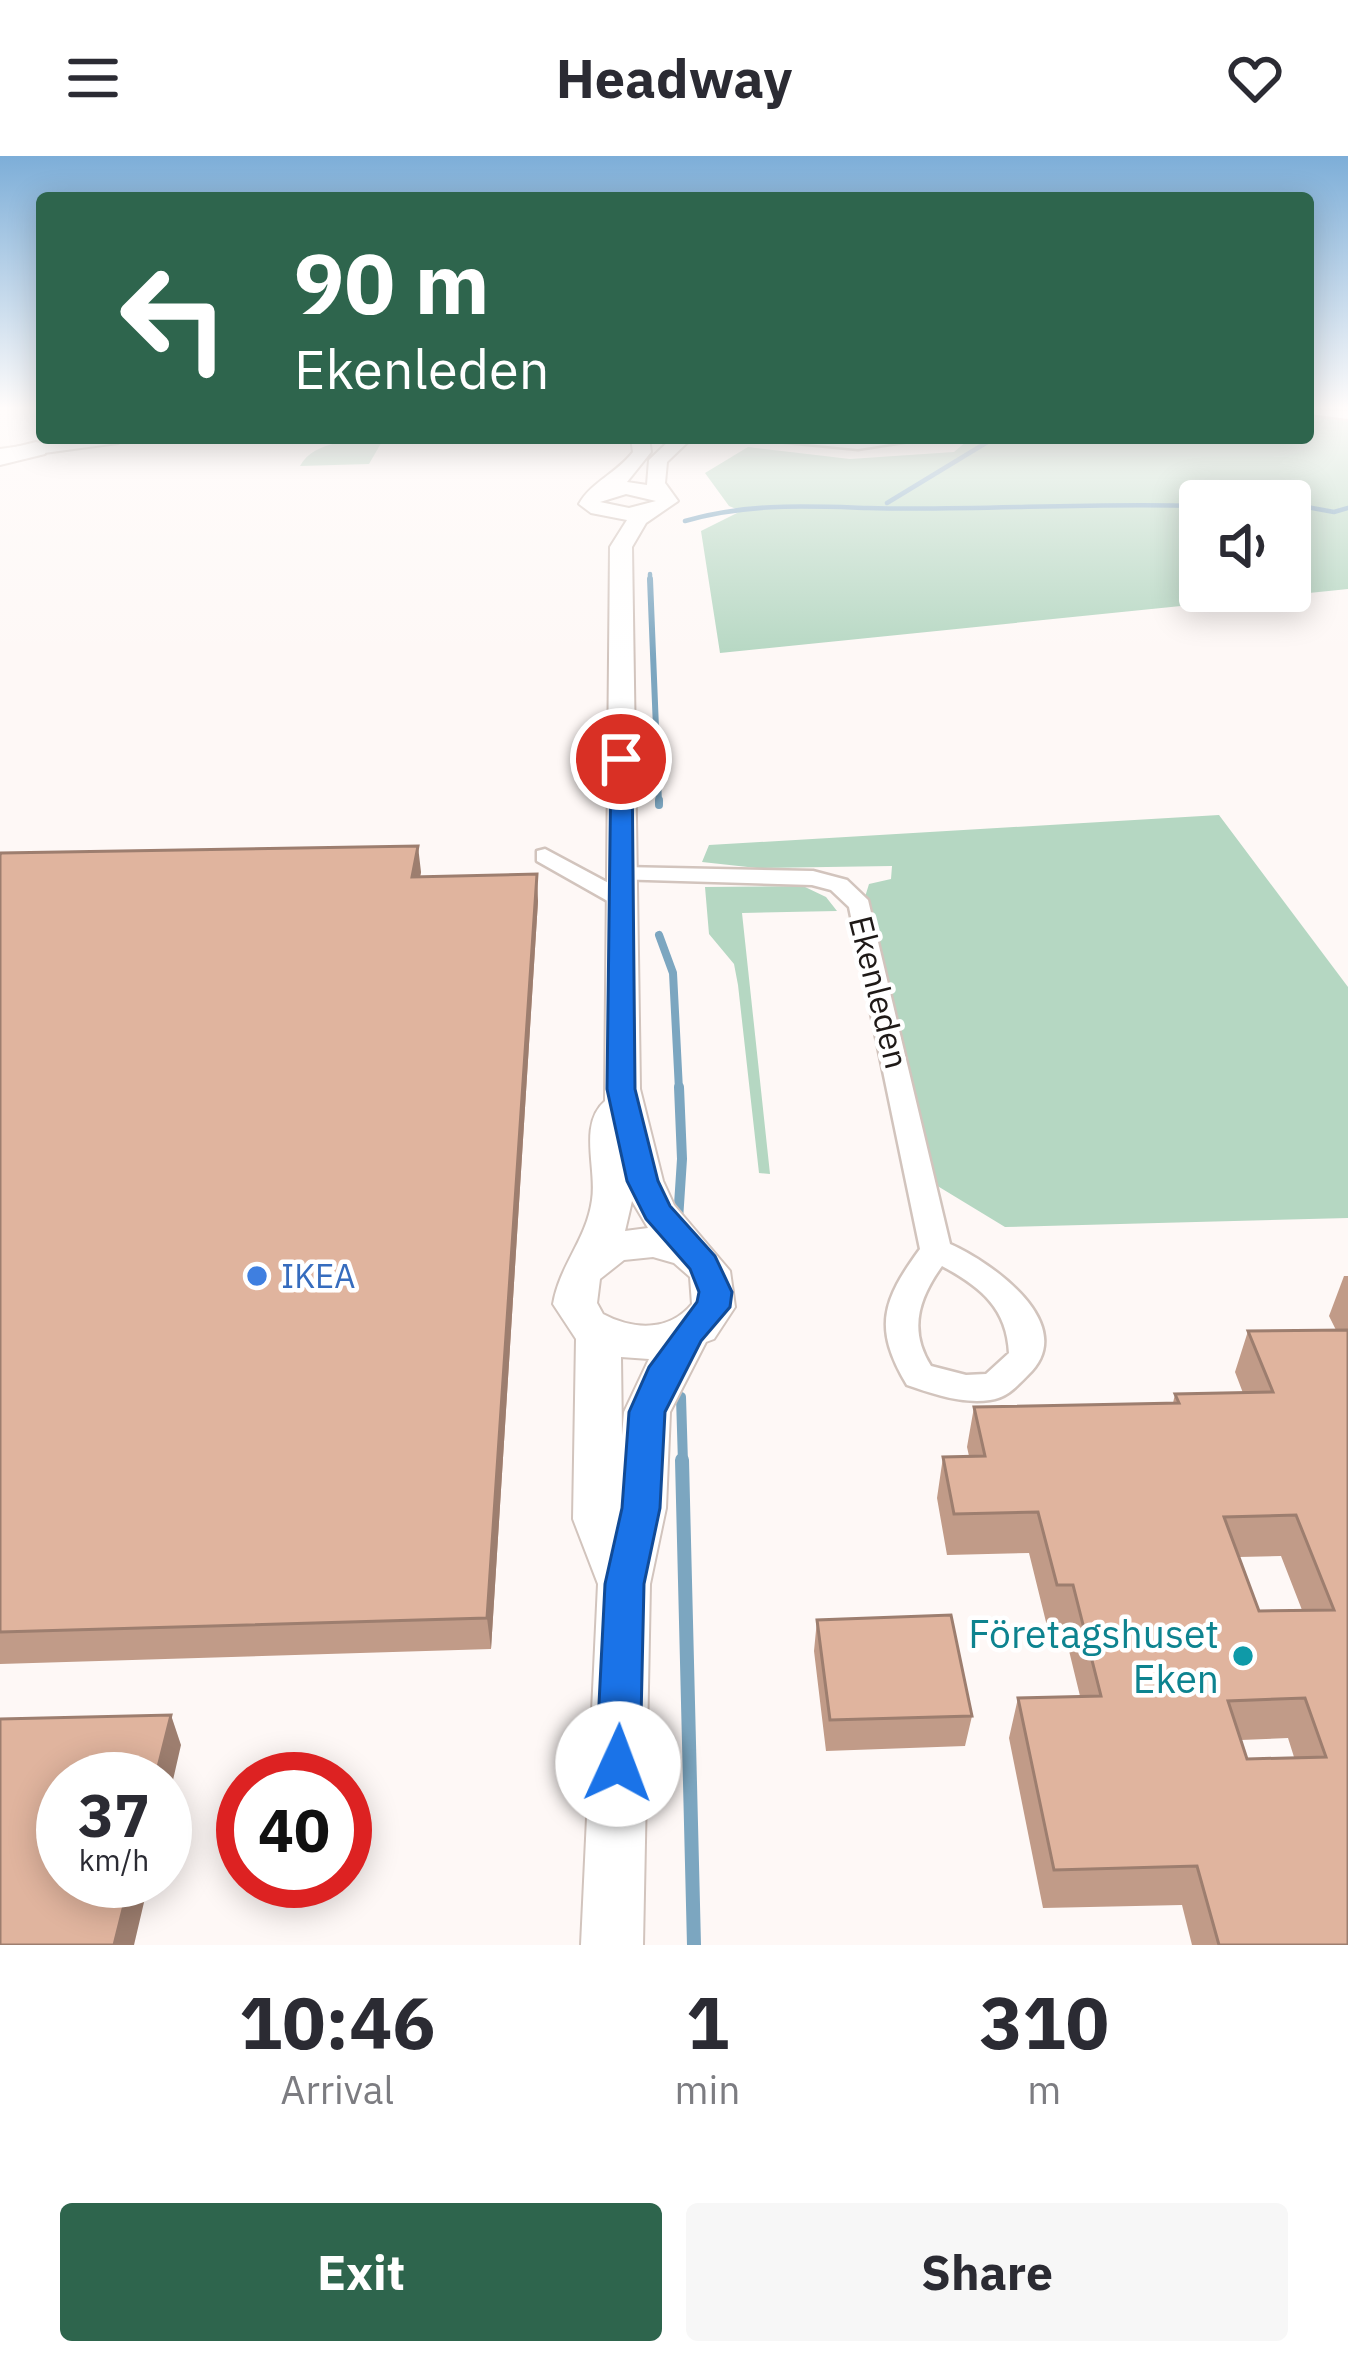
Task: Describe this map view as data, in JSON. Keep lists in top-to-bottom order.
{
  "streets": {
    "street": ["Ekenleden"]
  },
  "places": ["IKEA", "Företagshuset Eken"],
  "page": {
    "header": "Headway",
    "turn": ["90 m", "Ekenleden"],
    "speed": "37 km/h",
    "limit": "40",
    "eta": [
      "10:46",
      "Arrival",
      "1",
      "min",
      "310",
      "m"
    ],
    "buttons": ["Exit", "Share"]
  }
}
